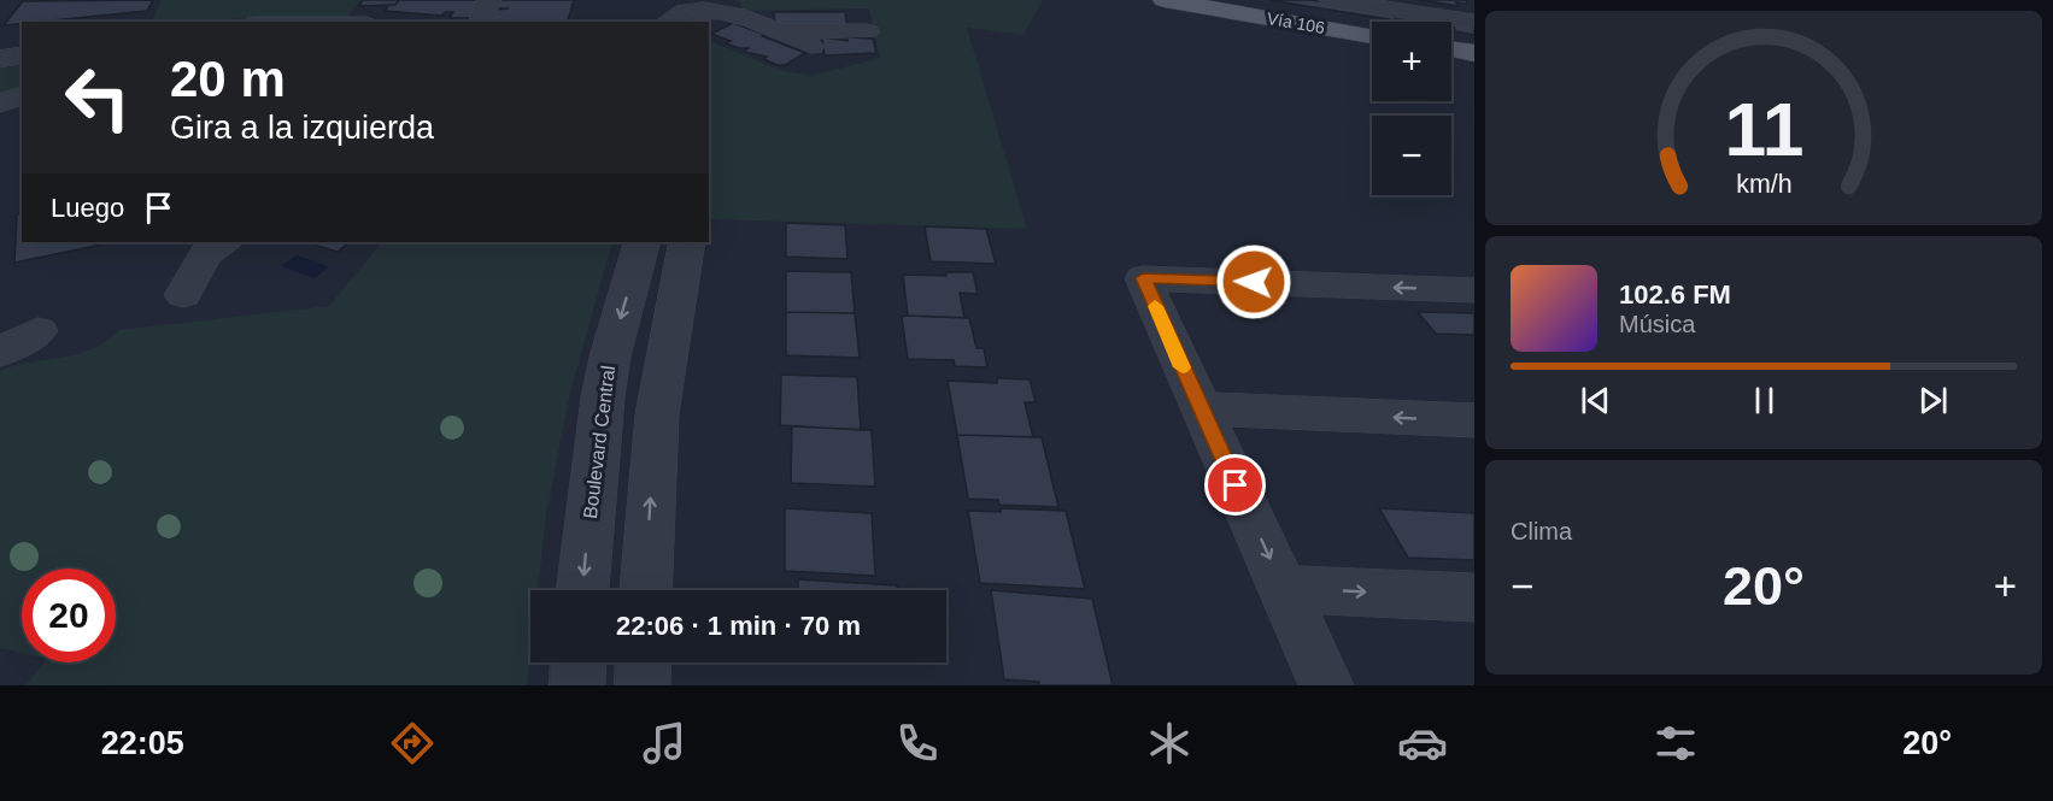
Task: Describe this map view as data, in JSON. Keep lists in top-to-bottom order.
{
  "streets": {
    "main road": ["Vía 106"],
    "street": ["Boulevard Central"]
  },
  "page": {
    "map_buttons": ["+", "−"],
    "turn": ["20 m", "Gira a la izquierda"],
    "then": "Luego",
    "song": ["102.6 FM", "Música"],
    "tile": "Clima",
    "heat": ["−", "20°", "+"],
    "limit": "20",
    "trip": "22:06 · 1 min · 70 m",
    "tabs": ["22:05", "20°"],
    "gauge": ["11", "km/h"]
  }
}
